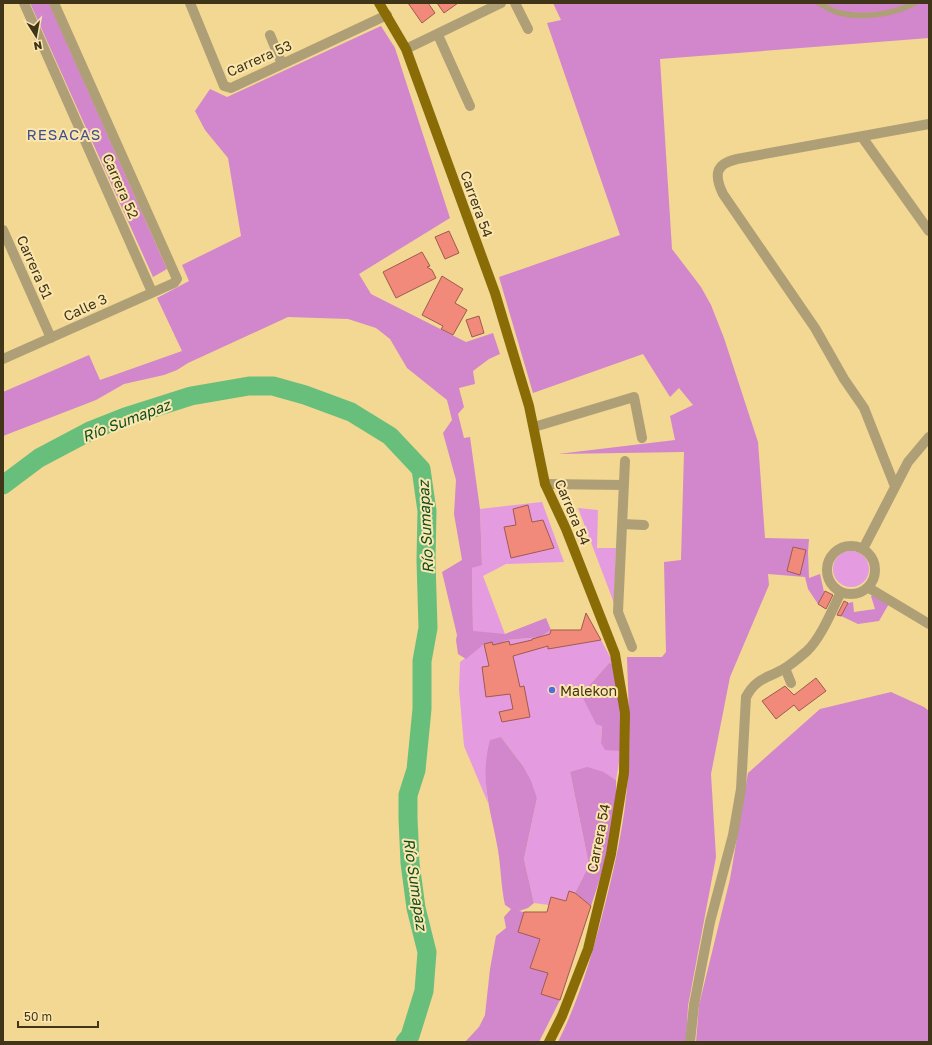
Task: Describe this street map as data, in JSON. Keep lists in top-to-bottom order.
{
  "streets": {
    "main road": ["Carrera 54"],
    "street": [
      "Carrera 53",
      "Carrera 52",
      "Carrera 51",
      "Calle 3"
    ]
  },
  "crossings": [
    ["Carrera 53", "Carrera 54"],
    ["Carrera 52", "Calle 3"],
    ["Carrera 51", "Calle 3"]
  ],
  "districts": ["RESACAS"],
  "water": ["Río Sumapaz"],
  "places": ["Malekon"],
  "scale_bar": "50 m",
  "north": "bottom"
}
